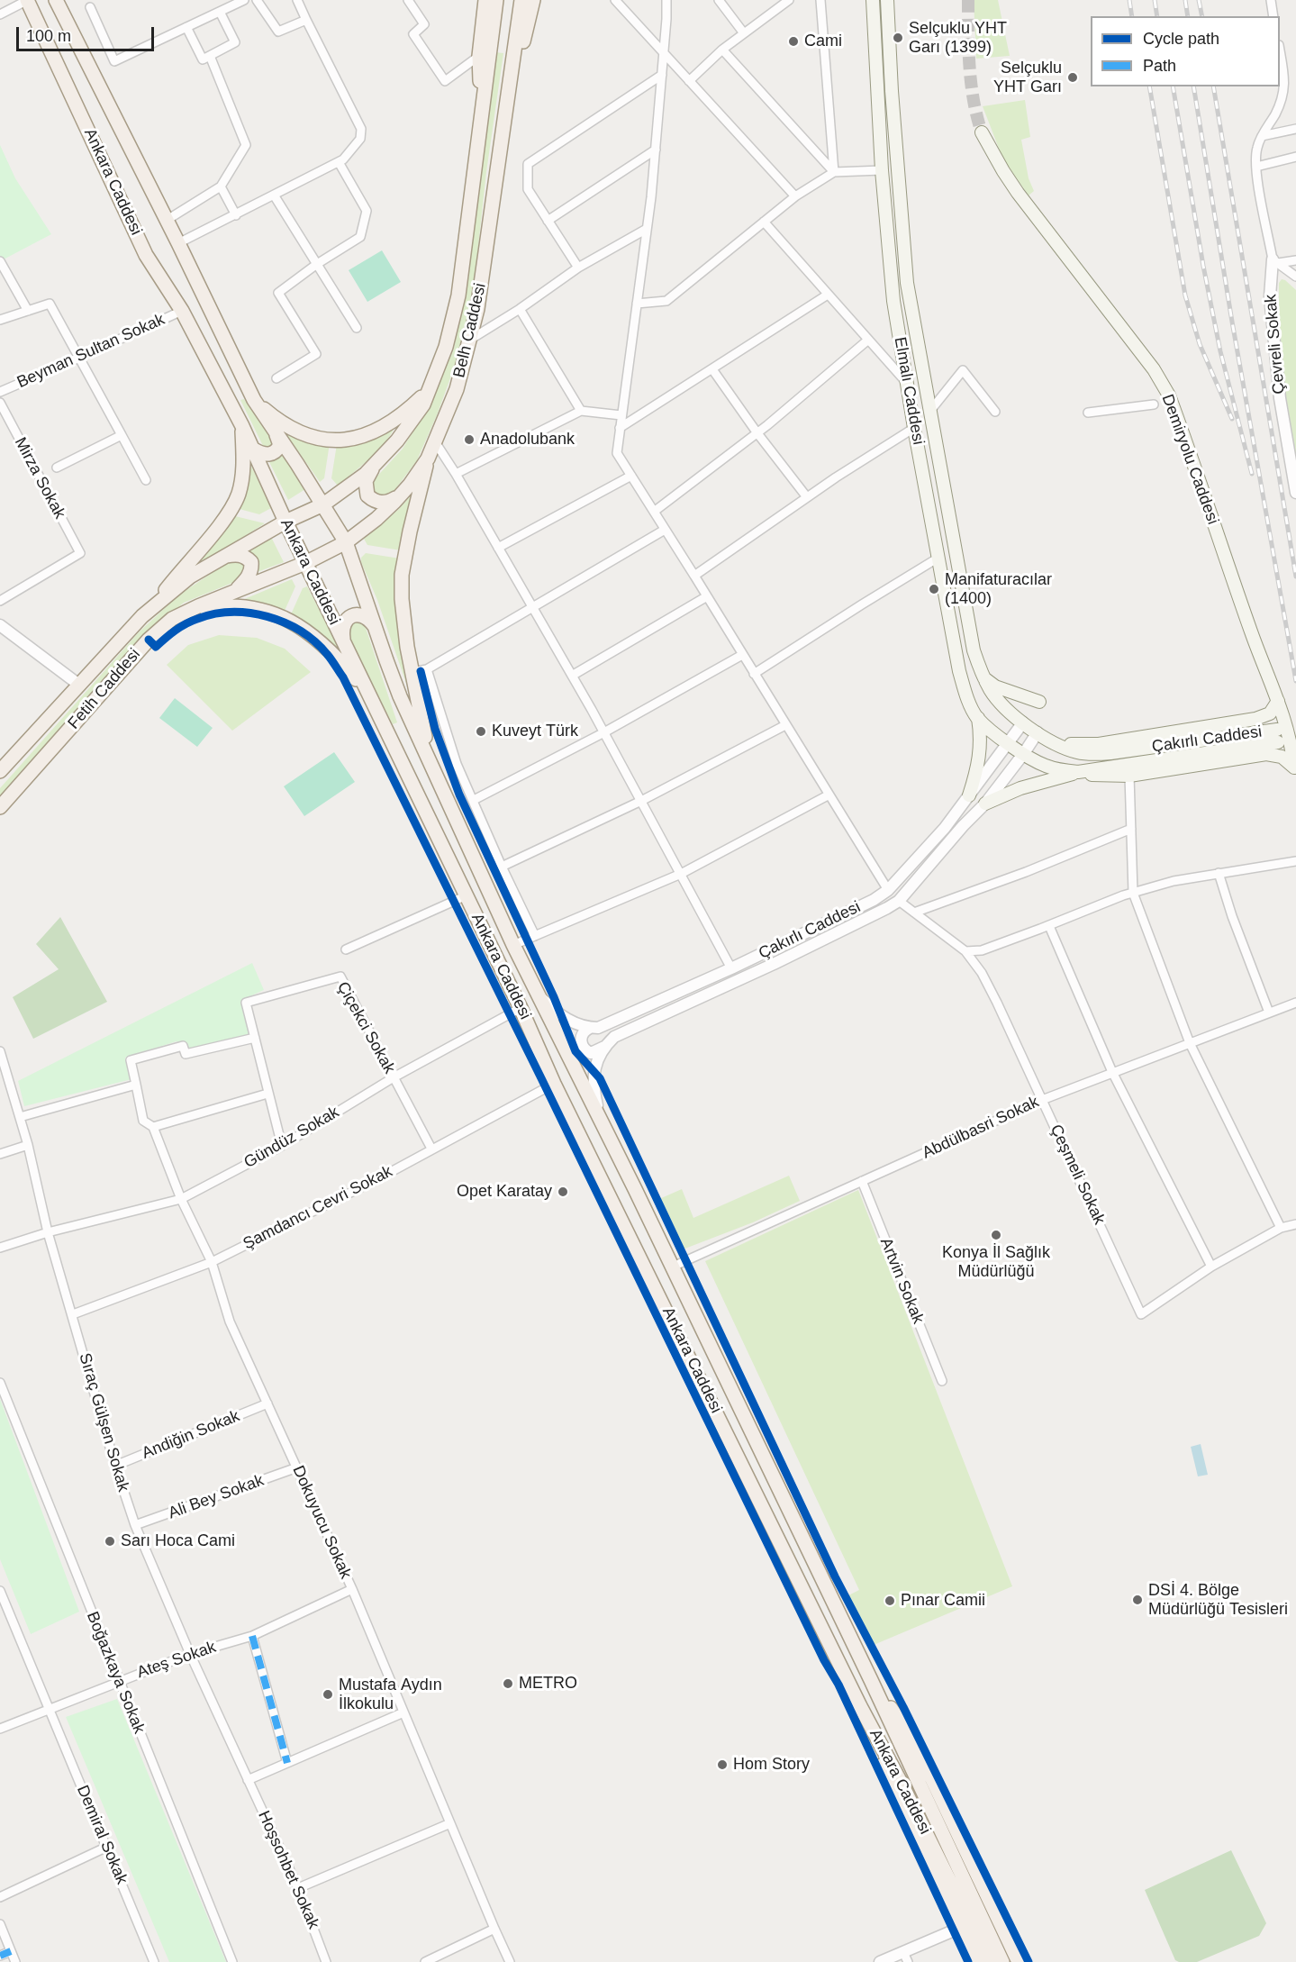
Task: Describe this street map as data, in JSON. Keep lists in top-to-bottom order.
{
  "streets": {
    "main road": [
      "Ankara Caddesi",
      "Belh Caddesi",
      "Elmalı Caddesi",
      "Demiryolu Caddesi",
      "Fetih Caddesi",
      "Çakırlı Caddesi"
    ],
    "street": [
      "Çevreli Sokak",
      "Beyman Sultan Sokak",
      "Mirza Sokak",
      "Çiçekci Sokak",
      "Abdülbasri Sokak",
      "Gündüz Sokak",
      "Çeşmeli Sokak",
      "Şamdancı Cevri Sokak",
      "Artvin Sokak",
      "Sıraç Gülşen Sokak",
      "Andiğin Sokak",
      "Ali Bey Sokak",
      "Dokuyucu Sokak",
      "Ateş Sokak",
      "Boğazkaya Sokak",
      "Demiral Sokak",
      "Hoşsohbet Sokak"
    ]
  },
  "crossings": [
    ["Ankara Caddesi", "Belh Caddesi"],
    ["Ankara Caddesi", "Beyman Sultan Sokak"],
    ["Ankara Caddesi", "Fetih Caddesi"],
    ["Ankara Caddesi", "Abdülbasri Sokak"],
    ["Ankara Caddesi", "Gündüz Sokak"],
    ["Ankara Caddesi", "Şamdancı Cevri Sokak"],
    ["Belh Caddesi", "Fetih Caddesi"],
    ["Elmalı Caddesi", "Çakırlı Caddesi"],
    ["Çakırlı Caddesi", "Çeşmeli Sokak"],
    ["Çiçekci Sokak", "Gündüz Sokak"],
    ["Çiçekci Sokak", "Şamdancı Cevri Sokak"],
    ["Çiçekci Sokak", "Dokuyucu Sokak"],
    ["Abdülbasri Sokak", "Çeşmeli Sokak"],
    ["Abdülbasri Sokak", "Artvin Sokak"],
    ["Gündüz Sokak", "Sıraç Gülşen Sokak"],
    ["Gündüz Sokak", "Dokuyucu Sokak"],
    ["Şamdancı Cevri Sokak", "Sıraç Gülşen Sokak"],
    ["Şamdancı Cevri Sokak", "Dokuyucu Sokak"],
    ["Sıraç Gülşen Sokak", "Andiğin Sokak"],
    ["Sıraç Gülşen Sokak", "Ali Bey Sokak"],
    ["Sıraç Gülşen Sokak", "Ateş Sokak"],
    ["Sıraç Gülşen Sokak", "Hoşsohbet Sokak"],
    ["Andiğin Sokak", "Dokuyucu Sokak"],
    ["Ali Bey Sokak", "Dokuyucu Sokak"],
    ["Dokuyucu Sokak", "Ateş Sokak"],
    ["Ateş Sokak", "Boğazkaya Sokak"],
    ["Ateş Sokak", "Demiral Sokak"]
  ],
  "places": [
    "Selçuklu YHT Garı (1399)",
    "Cami",
    "Selçuklu YHT Garı",
    "Anadolubank",
    "Manifaturacılar (1400)",
    "Kuveyt Türk",
    "Opet Karatay",
    "Konya İl Sağlık Müdürlüğü",
    "Sarı Hoca Cami",
    "DSİ 4. Bölge Müdürlüğü Tesisleri",
    "Pınar Camii",
    "METRO",
    "Mustafa Aydın İlkokulu",
    "Hom Story"
  ],
  "legend": ["Cycle path", "Path"],
  "scale_bar": "100 m"
}
